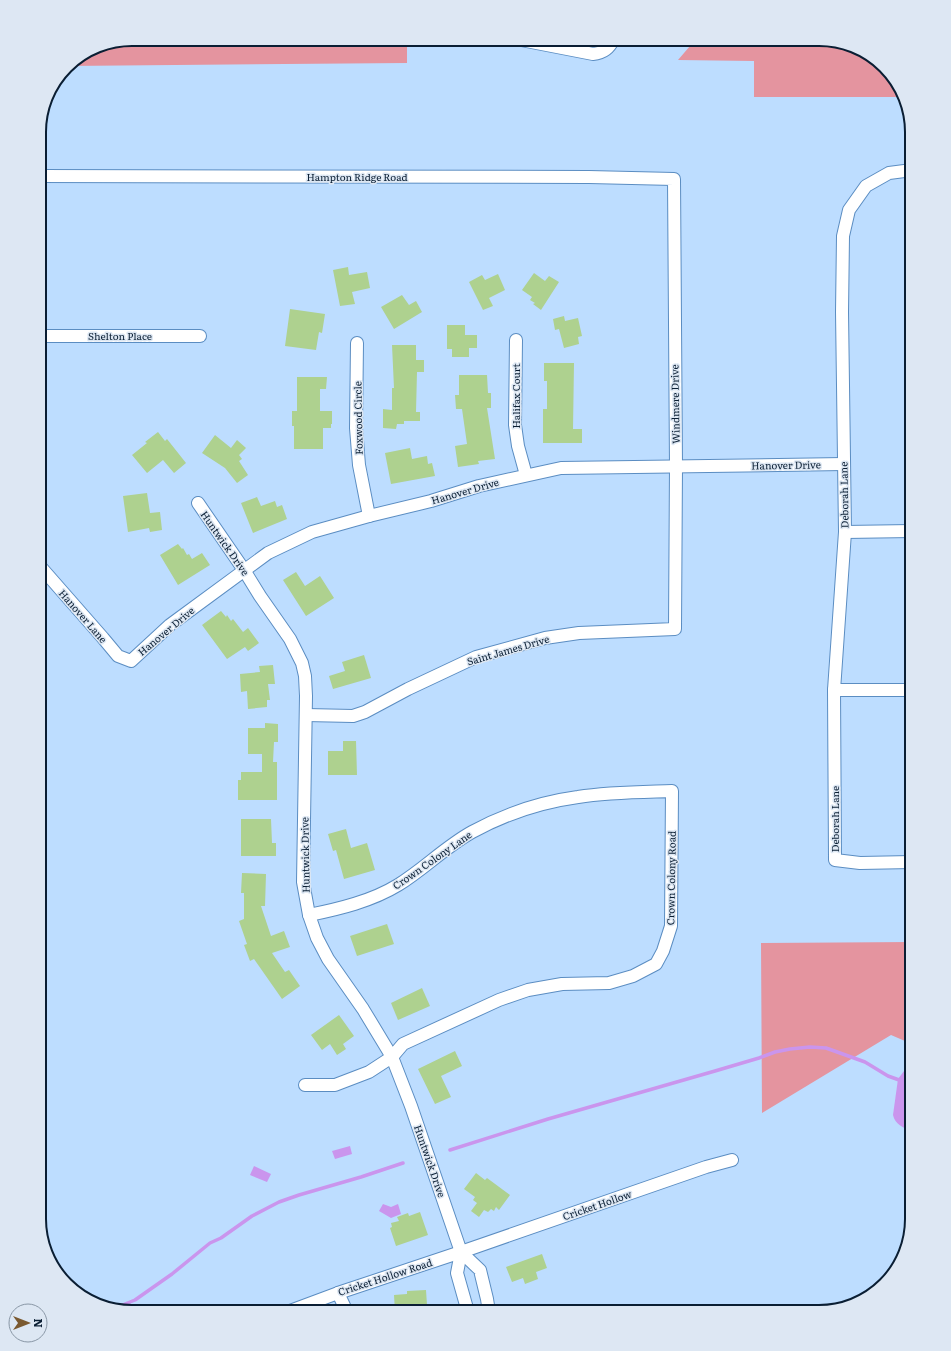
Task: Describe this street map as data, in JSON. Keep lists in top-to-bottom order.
{
  "streets": {
    "street": [
      "Hampton Ridge Road",
      "Shelton Place",
      "Halifax Court",
      "Windmere Drive",
      "Foxwood Circle",
      "Hanover Drive",
      "Deborah Lane",
      "Huntwick Drive",
      "Hanover Lane",
      "Saint James Drive",
      "Crown Colony Lane",
      "Crown Colony Road",
      "Cricket Hollow",
      "Cricket Hollow Road"
    ]
  },
  "crossings": [
    ["Hampton Ridge Road", "Windmere Drive"],
    ["Halifax Court", "Hanover Drive"],
    ["Windmere Drive", "Hanover Drive"],
    ["Windmere Drive", "Saint James Drive"],
    ["Foxwood Circle", "Hanover Drive"],
    ["Hanover Drive", "Deborah Lane"],
    ["Hanover Drive", "Huntwick Drive"],
    ["Hanover Drive", "Hanover Lane"],
    ["Huntwick Drive", "Saint James Drive"],
    ["Huntwick Drive", "Crown Colony Lane"],
    ["Huntwick Drive", "Crown Colony Road"],
    ["Huntwick Drive", "Cricket Hollow"],
    ["Huntwick Drive", "Cricket Hollow Road"],
    ["Crown Colony Lane", "Crown Colony Road"],
    ["Cricket Hollow", "Cricket Hollow Road"]
  ],
  "north": "right"
}
